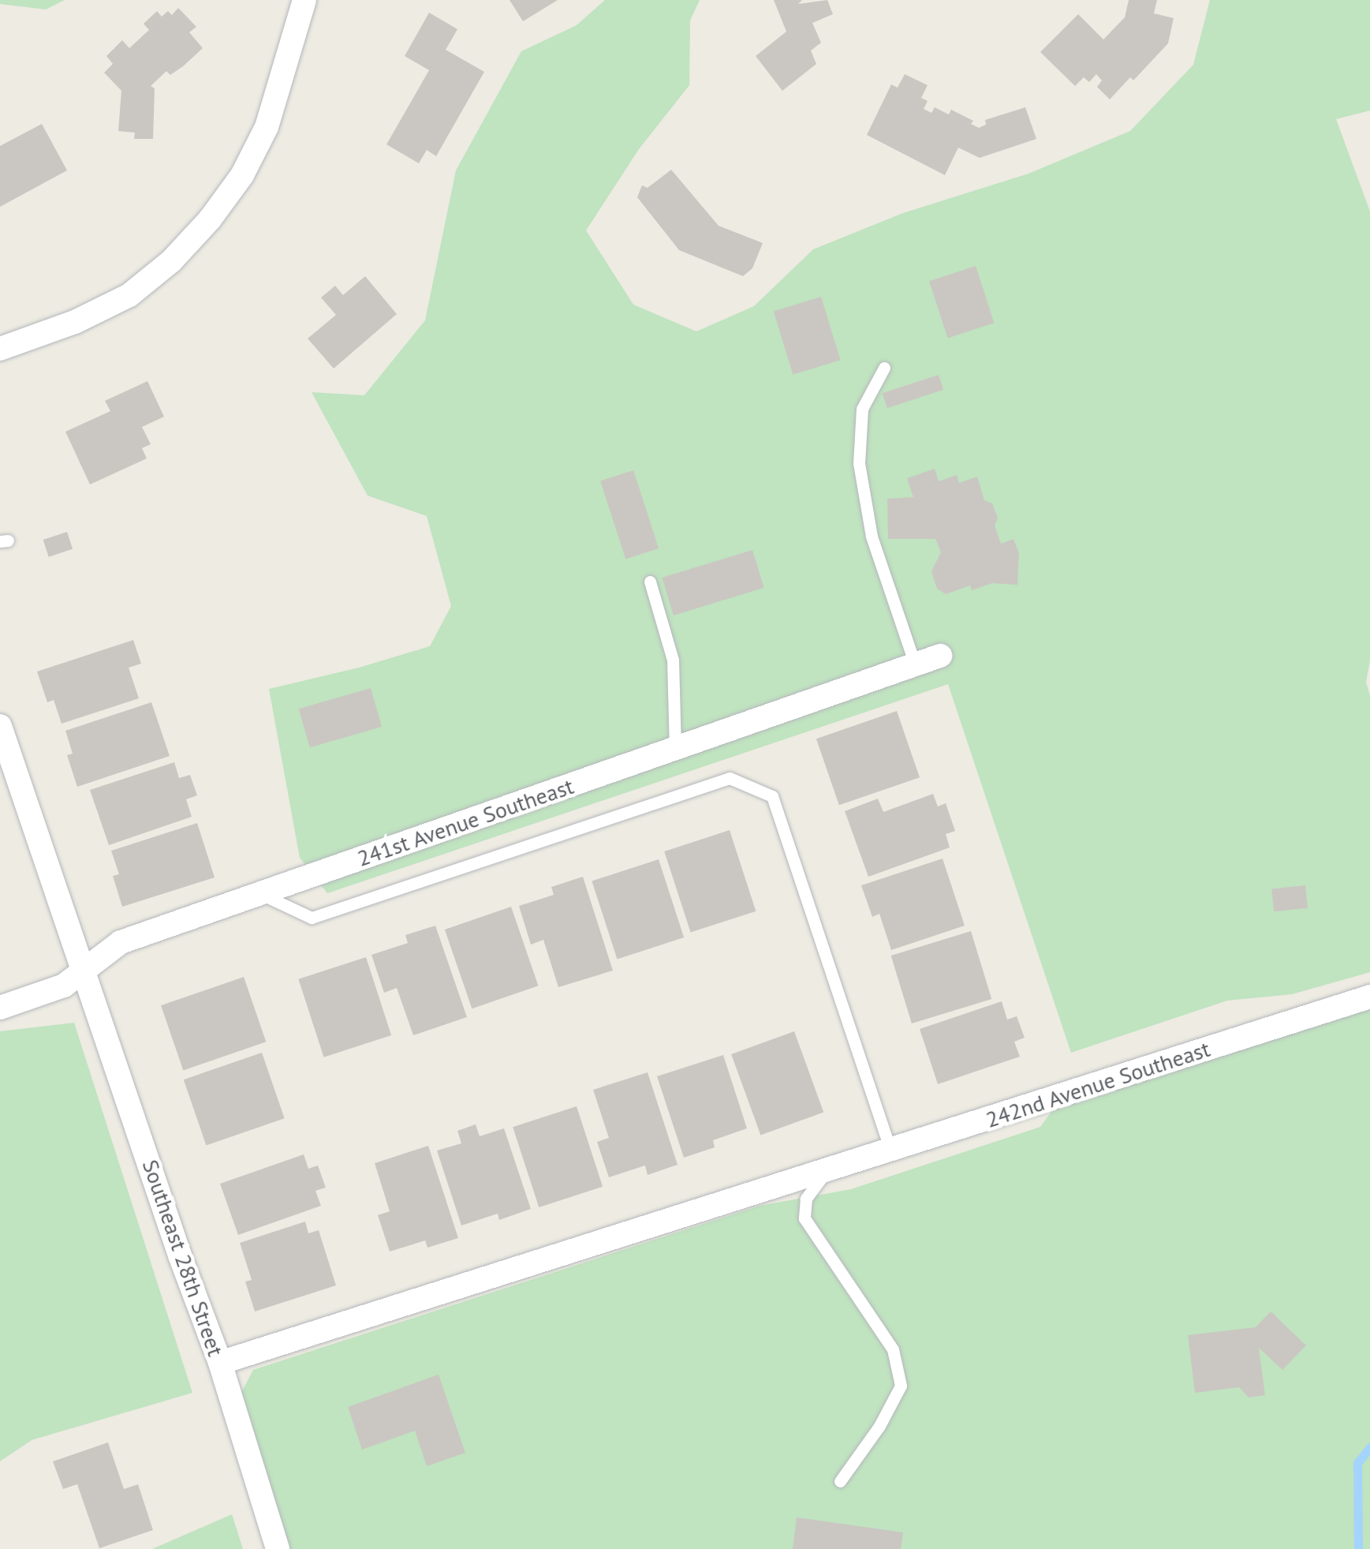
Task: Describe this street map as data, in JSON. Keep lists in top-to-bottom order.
{
  "streets": {
    "street": ["241st Avenue Southeast", "242nd Avenue Southeast", "Southeast 28th Street"]
  },
  "crossings": [
    ["241st Avenue Southeast", "Southeast 28th Street"],
    ["242nd Avenue Southeast", "Southeast 28th Street"]
  ]
}
